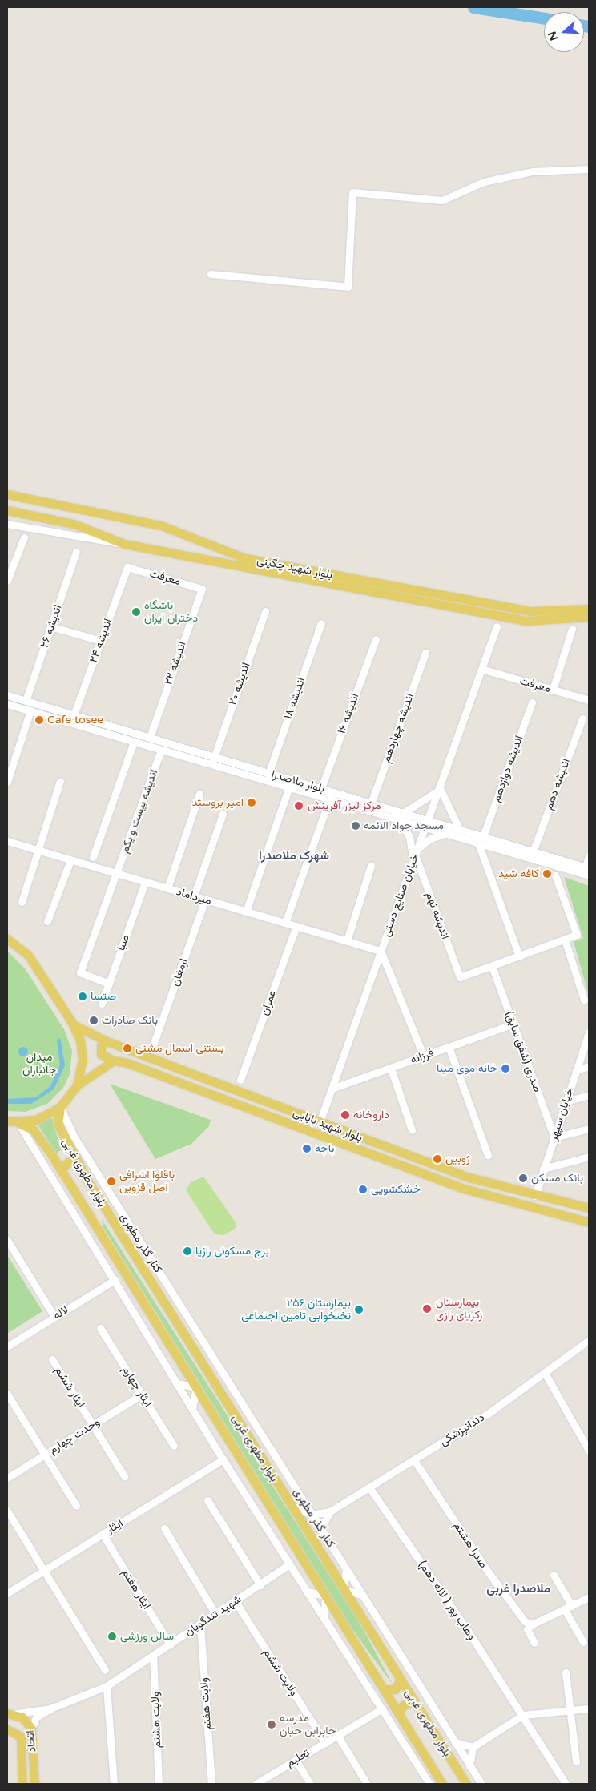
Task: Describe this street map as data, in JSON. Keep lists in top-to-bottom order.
{
  "streets": {
    "main road": [
      "بلوار شهید چگینی",
      "بلوار شهید بابایی",
      "بلوار مطهری غربی",
      "اتحاد"
    ],
    "street": [
      "معرفت",
      "اندیشه ۲۶",
      "اندیشه ۲۴",
      "اندیشه ۲۲",
      "اندیشه ۲۰",
      "اندیشه ۱۸",
      "اندیشه ۱۶",
      "اندیشه چهاردهم",
      "اندیشه دوازدهم",
      "بلوار ملاصدرا",
      "اندیشه دهم",
      "اندیشه بیست و یکم",
      "خیابان صنایع دستی",
      "میرداماد",
      "اندیشه نهم",
      "صبا",
      "ارمغان",
      "عمران",
      "صدری (شفق سابق)",
      "فرزانه",
      "خیابان سپهر",
      "کنار گذر مطهری",
      "لاله",
      "ایثار چهارم",
      "ایثار ششم",
      "دندانپزشکی",
      "وحدت چهارم",
      "ایثار",
      "صدرا هشتم",
      "ایثار هفتم",
      "وهاب پور ( لاله دهم)",
      "شهید تندگویان",
      "ولایت ششم",
      "ولایت هفتم",
      "ولایت هشتم",
      "تعلیم"
    ]
  },
  "crossings": [
    ["معرفت", "اندیشه ۲۴"],
    ["معرفت", "اندیشه ۲۲"],
    ["معرفت", "خیابان صنایع دستی"],
    ["اندیشه ۲۶", "بلوار ملاصدرا"],
    ["اندیشه ۲۴", "بلوار ملاصدرا"],
    ["اندیشه ۲۲", "بلوار ملاصدرا"],
    ["اندیشه ۲۰", "بلوار ملاصدرا"],
    ["اندیشه ۱۸", "بلوار ملاصدرا"],
    ["اندیشه ۱۶", "بلوار ملاصدرا"],
    ["اندیشه چهاردهم", "بلوار ملاصدرا"],
    ["اندیشه دوازدهم", "بلوار ملاصدرا"],
    ["بلوار ملاصدرا", "اندیشه دهم"],
    ["بلوار ملاصدرا", "اندیشه بیست و یکم"],
    ["بلوار ملاصدرا", "خیابان صنایع دستی"],
    ["اندیشه بیست و یکم", "میرداماد"],
    ["اندیشه بیست و یکم", "صبا"],
    ["خیابان صنایع دستی", "میرداماد"],
    ["خیابان صنایع دستی", "اندیشه نهم"],
    ["خیابان صنایع دستی", "فرزانه"],
    ["خیابان صنایع دستی", "بلوار شهید بابایی"],
    ["میرداماد", "صبا"],
    ["میرداماد", "ارمغان"],
    ["میرداماد", "عمران"],
    ["اندیشه نهم", "صدری (شفق سابق)"],
    ["صدری (شفق سابق)", "فرزانه"],
    ["صدری (شفق سابق)", "خیابان سپهر"],
    ["خیابان سپهر", "بلوار شهید بابایی"],
    ["بلوار مطهری غربی", "کنار گذر مطهری"],
    ["کنار گذر مطهری", "دندانپزشکی"],
    ["ایثار چهارم", "وحدت چهارم"],
    ["ایثار ششم", "وحدت چهارم"],
    ["دندانپزشکی", "صدرا هشتم"],
    ["دندانپزشکی", "وهاب پور ( لاله دهم)"],
    ["ایثار", "ایثار هفتم"],
    ["ایثار هفتم", "شهید تندگویان"],
    ["شهید تندگویان", "ولایت ششم"],
    ["شهید تندگویان", "ولایت هفتم"],
    ["شهید تندگویان", "ولایت هشتم"],
    ["شهید تندگویان", "اتحاد"],
    ["ولایت ششم", "تعلیم"]
  ],
  "districts": ["شهرک ملاصدرا", "ملاصدرا غربی"],
  "parks": ["میدان جانبازان"],
  "places": [
    "باشگاه دختران ایران",
    "Cafe tosee",
    "امیر بروستد",
    "مرکز لیزر آفرینش",
    "مسجد جواد الائمه",
    "کافه شید",
    "صتسا",
    "بانک صادرات",
    "بستنی اسمال مشتی",
    "خانه موی مینا",
    "داروخانه",
    "باجه",
    "ژوبین",
    "بانک مسکن",
    "باقلوا اشرافی اصل قزوین",
    "خشکشویی",
    "برج مسکونی راژیا",
    "بیمارستان زکریای رازی",
    "بیمارستان ۲۵۶ تختخوابی تامین اجتماعی",
    "سالن ورزشی",
    "مدرسه جابرابن حیان"
  ],
  "north": "left"
}
